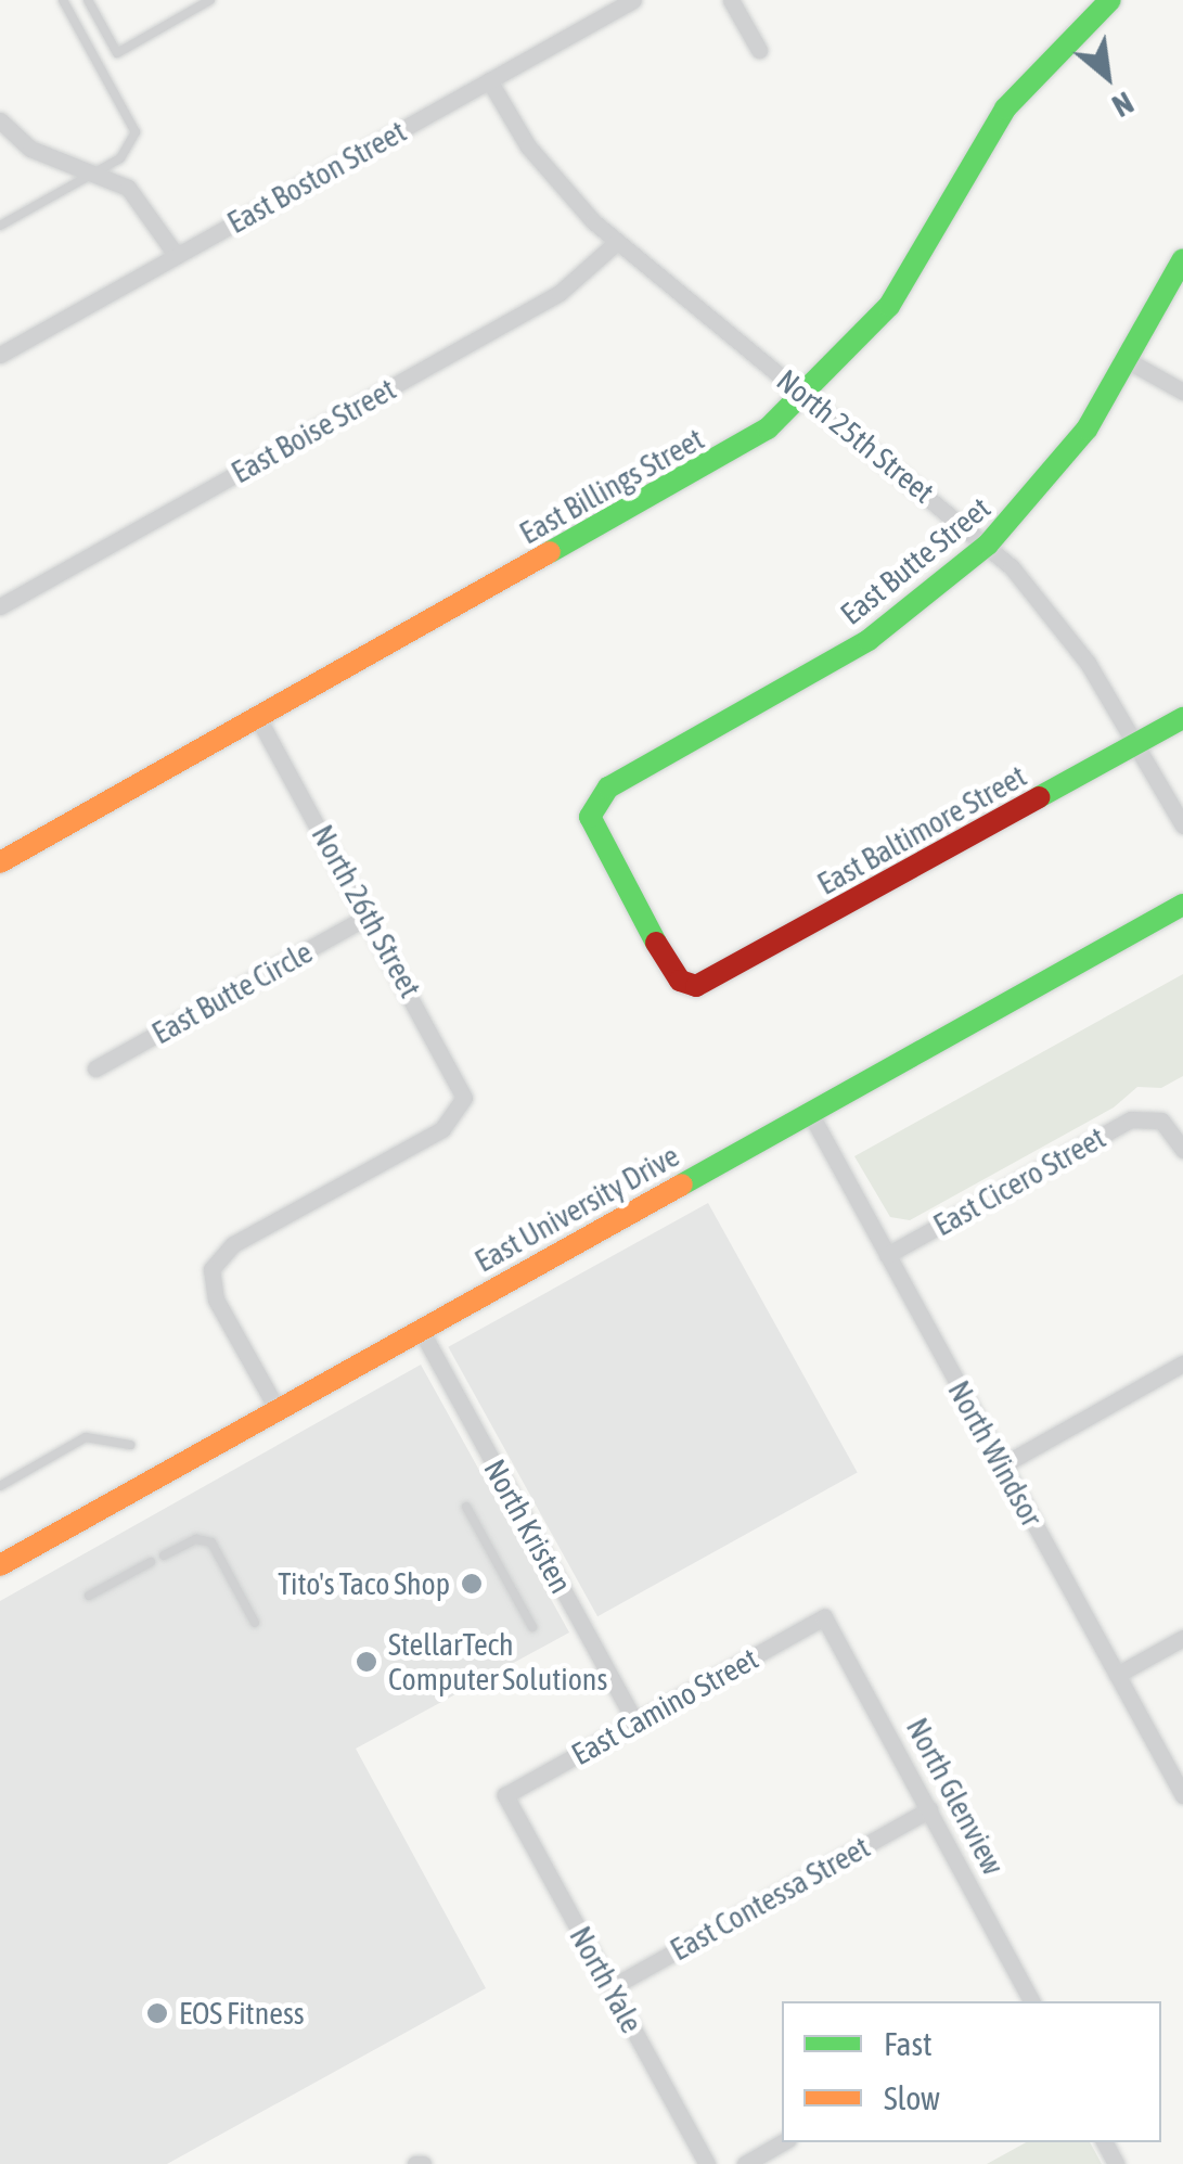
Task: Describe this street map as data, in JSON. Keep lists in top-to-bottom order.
{
  "streets": {
    "street": [
      "East Boston Street",
      "East Boise Street",
      "North 25th Street",
      "East Billings Street",
      "East Butte Street",
      "East Baltimore Street",
      "North 26th Street",
      "East Butte Circle",
      "East Cicero Street",
      "East University Drive",
      "North Windsor",
      "North Kristen",
      "East Camino Street",
      "North Glenview",
      "East Contessa Street",
      "North Yale"
    ]
  },
  "crossings": [
    ["East Boston Street", "North 25th Street"],
    ["East Boise Street", "North 25th Street"],
    ["North 25th Street", "East Billings Street"],
    ["North 25th Street", "East Butte Street"],
    ["North 25th Street", "East Baltimore Street"],
    ["East Billings Street", "North 26th Street"],
    ["East Butte Street", "East Baltimore Street"],
    ["North 26th Street", "East Butte Circle"],
    ["North 26th Street", "East University Drive"],
    ["East Cicero Street", "North Windsor"],
    ["East University Drive", "North Windsor"],
    ["East University Drive", "North Kristen"],
    ["North Kristen", "East Camino Street"],
    ["East Camino Street", "North Glenview"],
    ["East Camino Street", "North Yale"],
    ["North Glenview", "East Contessa Street"],
    ["East Contessa Street", "North Yale"]
  ],
  "places": ["Tito's Taco Shop", "StellarTech Computer Solutions", "EOS Fitness"],
  "legend": ["Fast", "Slow"],
  "north": "bottom right"
}
